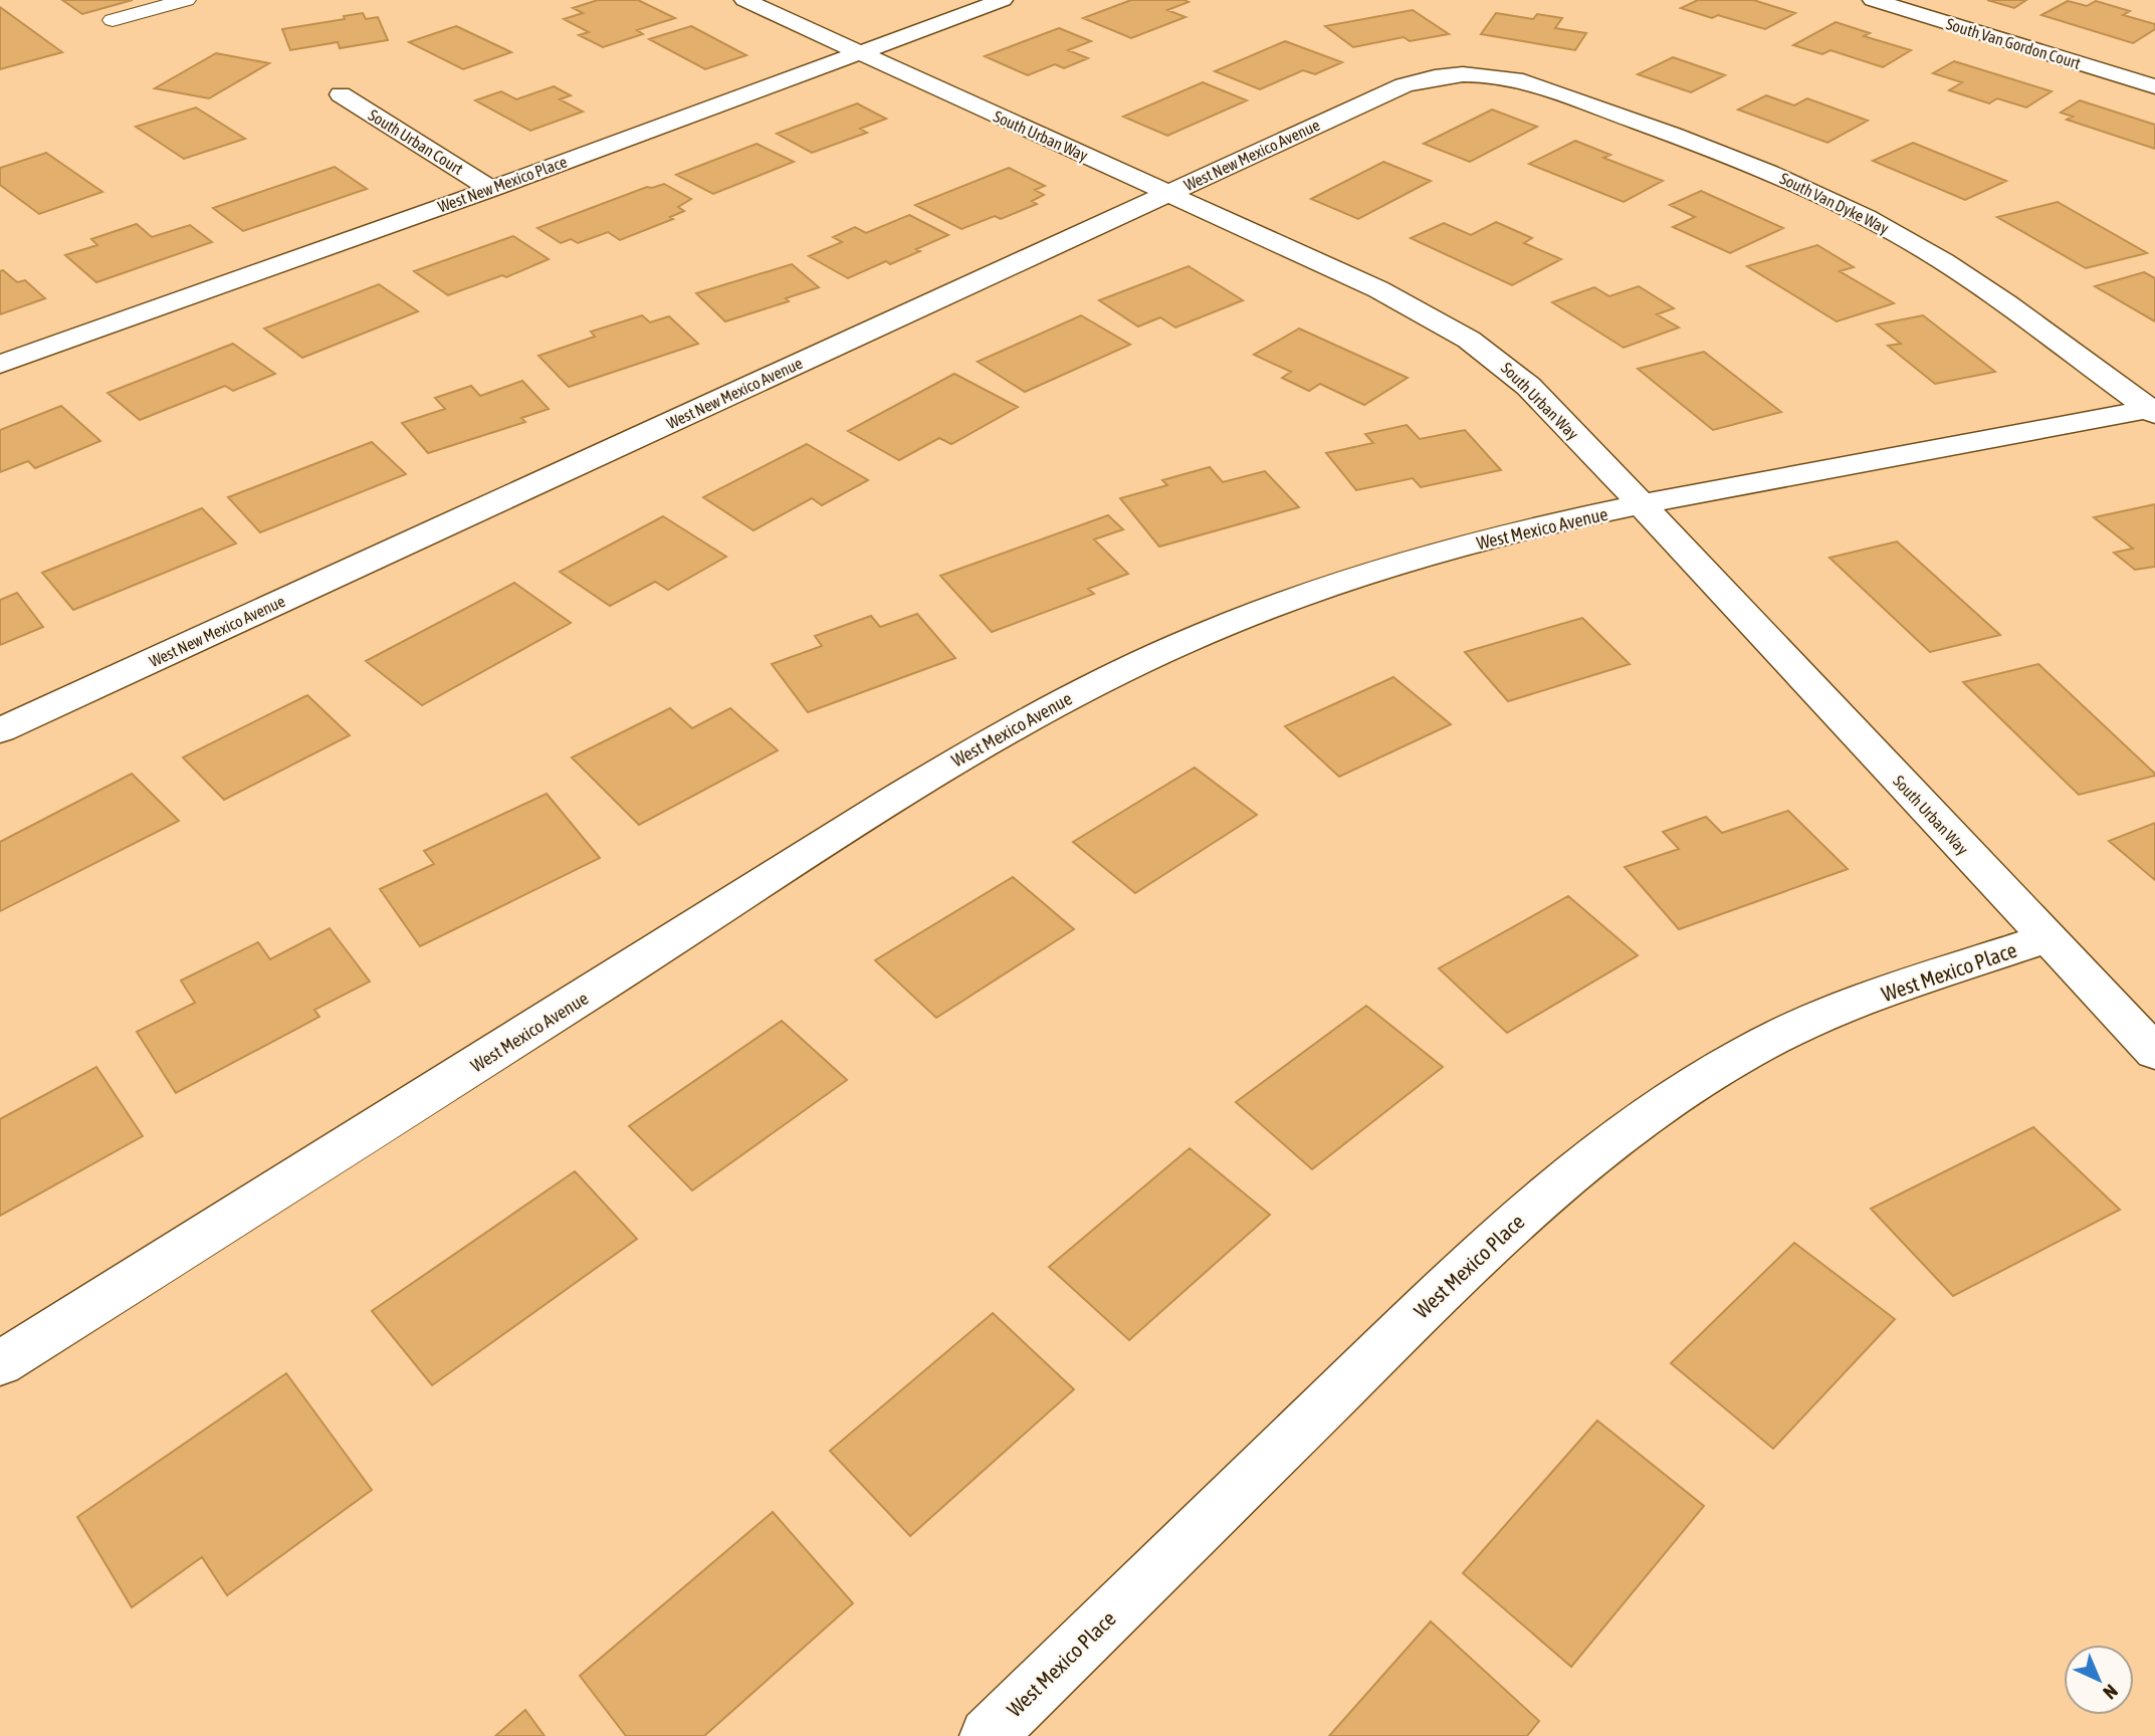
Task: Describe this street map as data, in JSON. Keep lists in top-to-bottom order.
{
  "streets": {
    "street": [
      "South Van Gordon Court",
      "South Urban Way",
      "South Urban Court",
      "West New Mexico Avenue",
      "West New Mexico Place",
      "South Van Dyke Way",
      "West Mexico Avenue",
      "West Mexico Place"
    ]
  },
  "crossings": [
    ["South Urban Way", "West New Mexico Avenue"],
    ["South Urban Way", "West New Mexico Place"],
    ["South Urban Way", "West Mexico Avenue"],
    ["South Urban Way", "West Mexico Place"],
    ["South Urban Court", "West New Mexico Place"],
    ["West New Mexico Avenue", "South Van Dyke Way"],
    ["South Van Dyke Way", "West Mexico Avenue"]
  ],
  "north": "bottom right"
}
